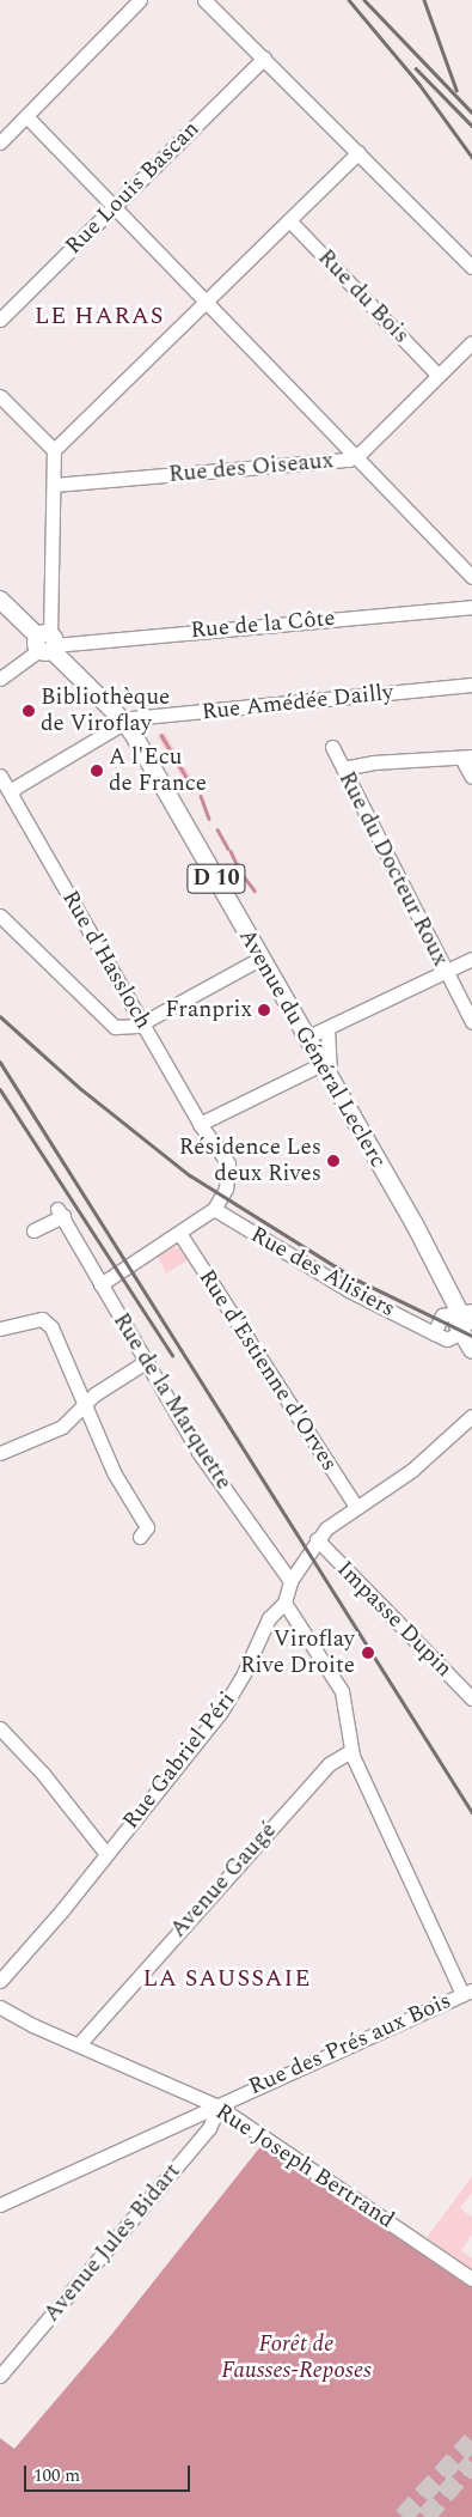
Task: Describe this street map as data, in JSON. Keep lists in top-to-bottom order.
{
  "streets": {
    "main road": ["D 10", "Avenue du Général Leclerc"],
    "street": [
      "Rue Louis Bascan",
      "Rue du Bois",
      "Rue des Oiseaux",
      "Rue de la Côte",
      "Rue Amédée Dailly",
      "Rue du Docteur Roux",
      "Rue d'Hassloch",
      "Rue des Alisiers",
      "Rue d'Estienne d'Orves",
      "Rue de la Marquette",
      "Impasse Dupin",
      "Rue Gabriel Péri",
      "Avenue Gaugé",
      "Rue des Prés aux Bois",
      "Rue Joseph Bertrand",
      "Avenue Jules Bidart"
    ]
  },
  "crossings": [
    ["Rue du Bois", "Rue des Oiseaux"],
    ["Rue de la Côte", "Avenue du Général Leclerc"],
    ["Rue Amédée Dailly", "Avenue du Général Leclerc"],
    ["Rue d'Estienne d'Orves", "Rue Gabriel Péri"],
    ["Rue de la Marquette", "Rue Gabriel Péri"],
    ["Impasse Dupin", "Rue Gabriel Péri"],
    ["Avenue Gaugé", "Rue Joseph Bertrand"],
    ["Rue des Prés aux Bois", "Rue Joseph Bertrand"],
    ["Rue des Prés aux Bois", "Avenue Jules Bidart"],
    ["Rue Joseph Bertrand", "Avenue Jules Bidart"]
  ],
  "districts": ["LE HARAS", "LA SAUSSAIE"],
  "parks": ["Forêt de Fausses-Reposes"],
  "places": [
    "Bibliothèque de Viroflay",
    "A l'Ecu de France",
    "Franprix",
    "Résidence Les deux Rives",
    "Viroflay Rive Droite"
  ],
  "scale_bar": "100 m"
}
